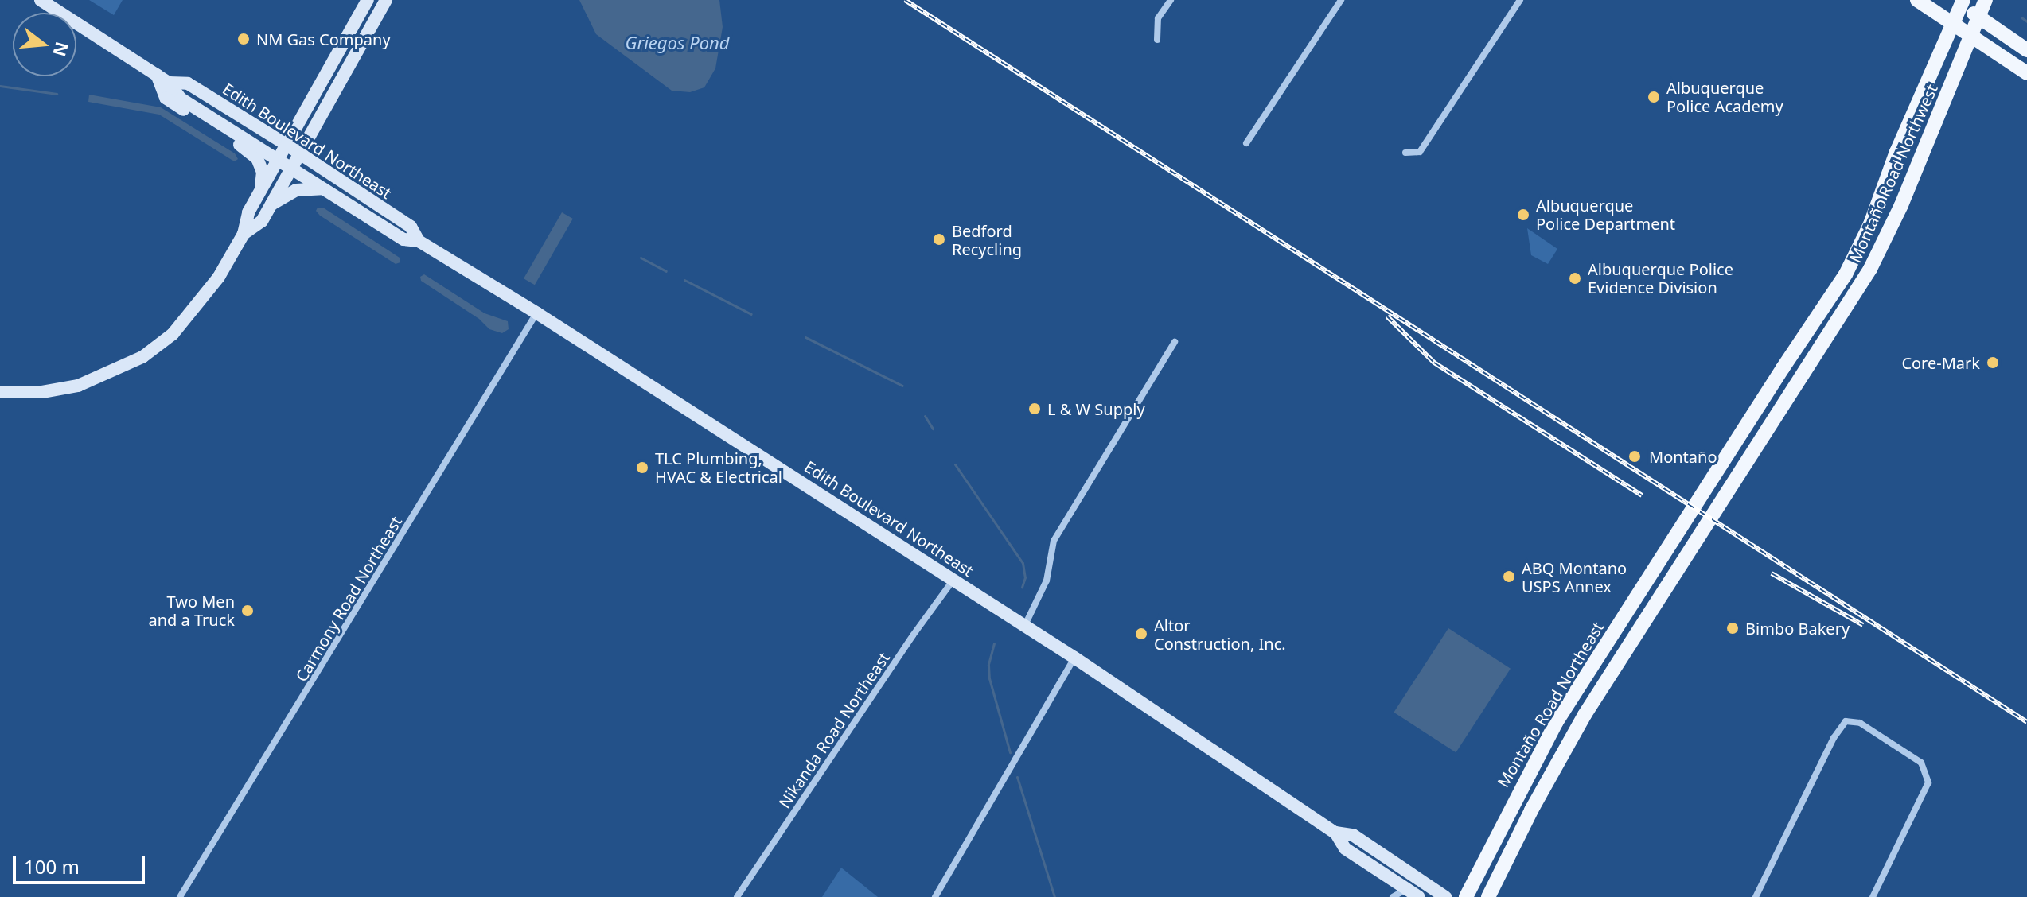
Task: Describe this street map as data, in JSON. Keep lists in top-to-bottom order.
{
  "streets": {
    "main road": ["Montaño Road Northwest", "Montaño Road Northeast"],
    "street": ["Edith Boulevard Northeast", "Carmony Road Northeast", "Nikanda Road Northeast"]
  },
  "crossings": [
    ["Edith Boulevard Northeast", "Carmony Road Northeast"],
    ["Edith Boulevard Northeast", "Nikanda Road Northeast"],
    ["Montaño Road Northwest", "Montaño Road Northeast"]
  ],
  "water": ["Griegos Pond"],
  "places": [
    "NM Gas Company",
    "Albuquerque Police Academy",
    "Albuquerque Police Department",
    "Bedford Recycling",
    "Albuquerque Police Evidence Division",
    "Core-Mark",
    "L & W Supply",
    "Montaño",
    "TLC Plumbing, HVAC & Electrical",
    "ABQ Montano USPS Annex",
    "Two Men and a Truck",
    "Bimbo Bakery",
    "Altor Construction, Inc."
  ],
  "scale_bar": "100 m",
  "north": "right"
}
